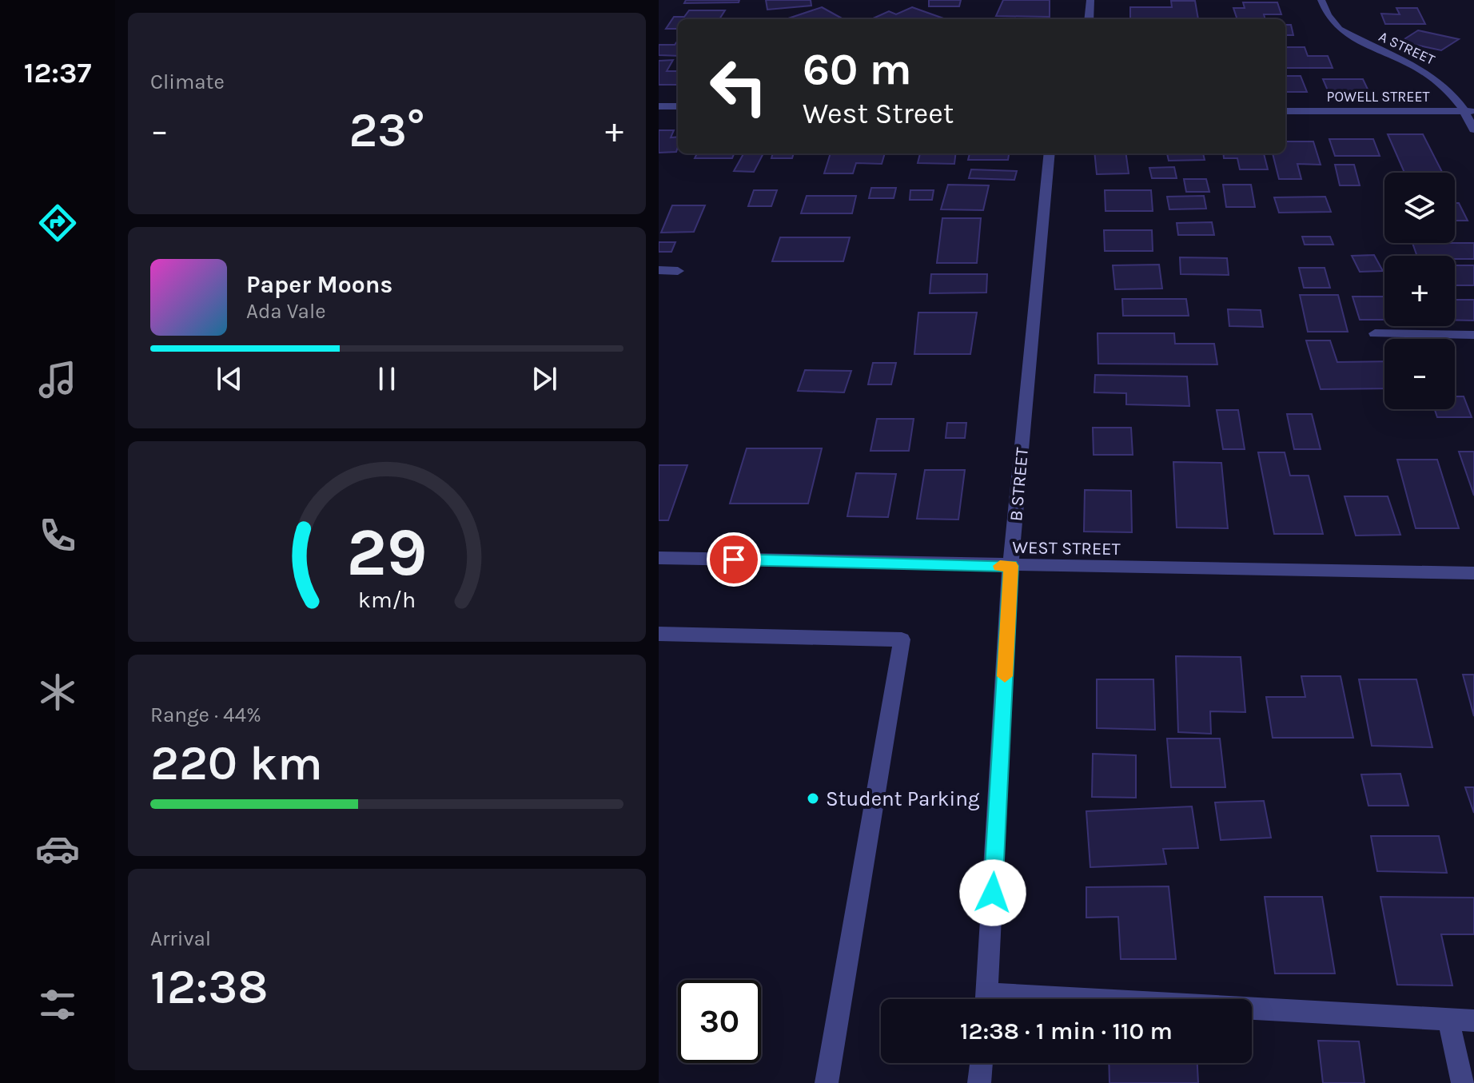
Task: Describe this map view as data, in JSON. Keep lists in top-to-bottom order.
{
  "streets": {
    "street": [
      "A STREET",
      "POWELL STREET",
      "B STREET",
      "WEST STREET"
    ]
  },
  "crossings": [
    ["A STREET", "POWELL STREET"],
    ["B STREET", "WEST STREET"]
  ],
  "places": ["Student Parking"],
  "page": {
    "tabs": "12:37",
    "tile": [
      "Climate",
      ["Range · 44%", "220 km"],
      ["Arrival", "12:38"]
    ],
    "turn": ["60 m", "West Street"],
    "heat": ["−", "23°", "+"],
    "map_buttons": ["+", "−"],
    "song": ["Paper Moons", "Ada Vale"],
    "limit": "30",
    "trip": "12:38 · 1 min · 110 m",
    "gauge": ["29", "km/h"]
  }
}
